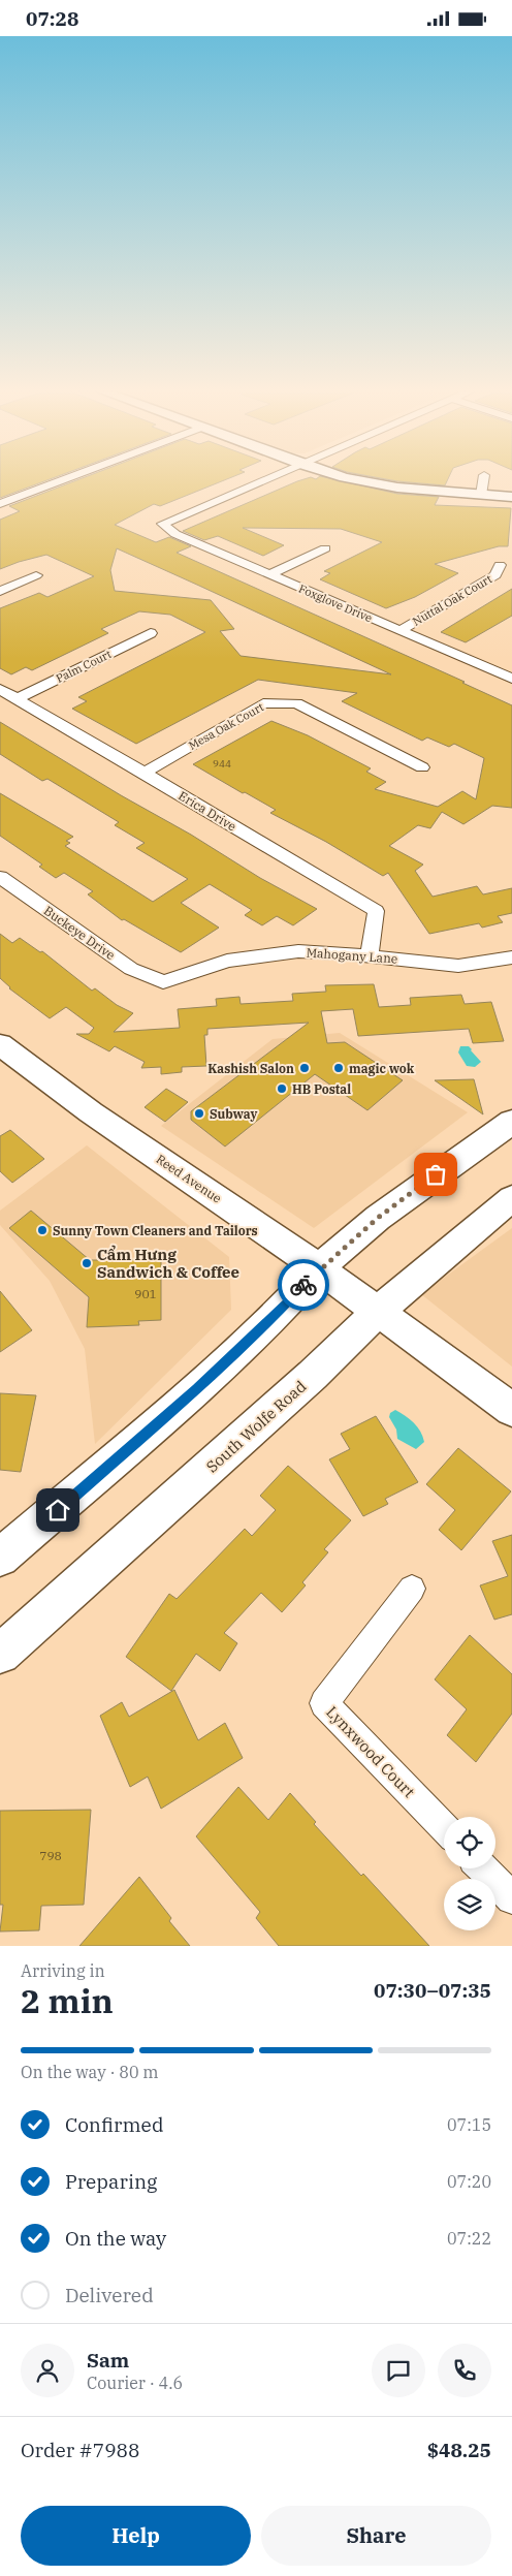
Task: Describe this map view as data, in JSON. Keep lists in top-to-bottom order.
{
  "streets": {
    "main road": ["Reed Avenue", "South Wolfe Road"],
    "street": [
      "Nuttal Oak Court",
      "Foxglove Drive",
      "Palm Court",
      "Mesa Oak Court",
      "Erica Drive",
      "Buckeye Drive",
      "Mahogany Lane",
      "Lynxwood Court"
    ]
  },
  "crossings": [
    ["Nuttal Oak Court", "Foxglove Drive"],
    ["Palm Court", "Erica Drive"],
    ["Mesa Oak Court", "Erica Drive"],
    ["Erica Drive", "Mahogany Lane"],
    ["Buckeye Drive", "Mahogany Lane"],
    ["Reed Avenue", "South Wolfe Road"]
  ],
  "places": [
    "Kashish Salon",
    "magic wok",
    "HB Postal",
    "Subway",
    "Sunny Town Cleaners and Tailors",
    "Cẩm Hưng Sandwich & Coffee"
  ],
  "house_numbers": ["944", "901", "798"],
  "page": {
    "status": "07:28",
    "heading": ["2 min", "Arriving in", "07:30–07:35"],
    "panel": [
      "Sam",
      "Courier · 4.6",
      "Order #7988",
      "$48.25"
    ],
    "bar": "On the way · 80 m",
    "list": [
      ["Confirmed", "07:15"],
      ["Preparing", "07:20"],
      ["On the way", "07:22"],
      "Delivered"
    ],
    "buttons": ["Help", "Share"]
  }
}
